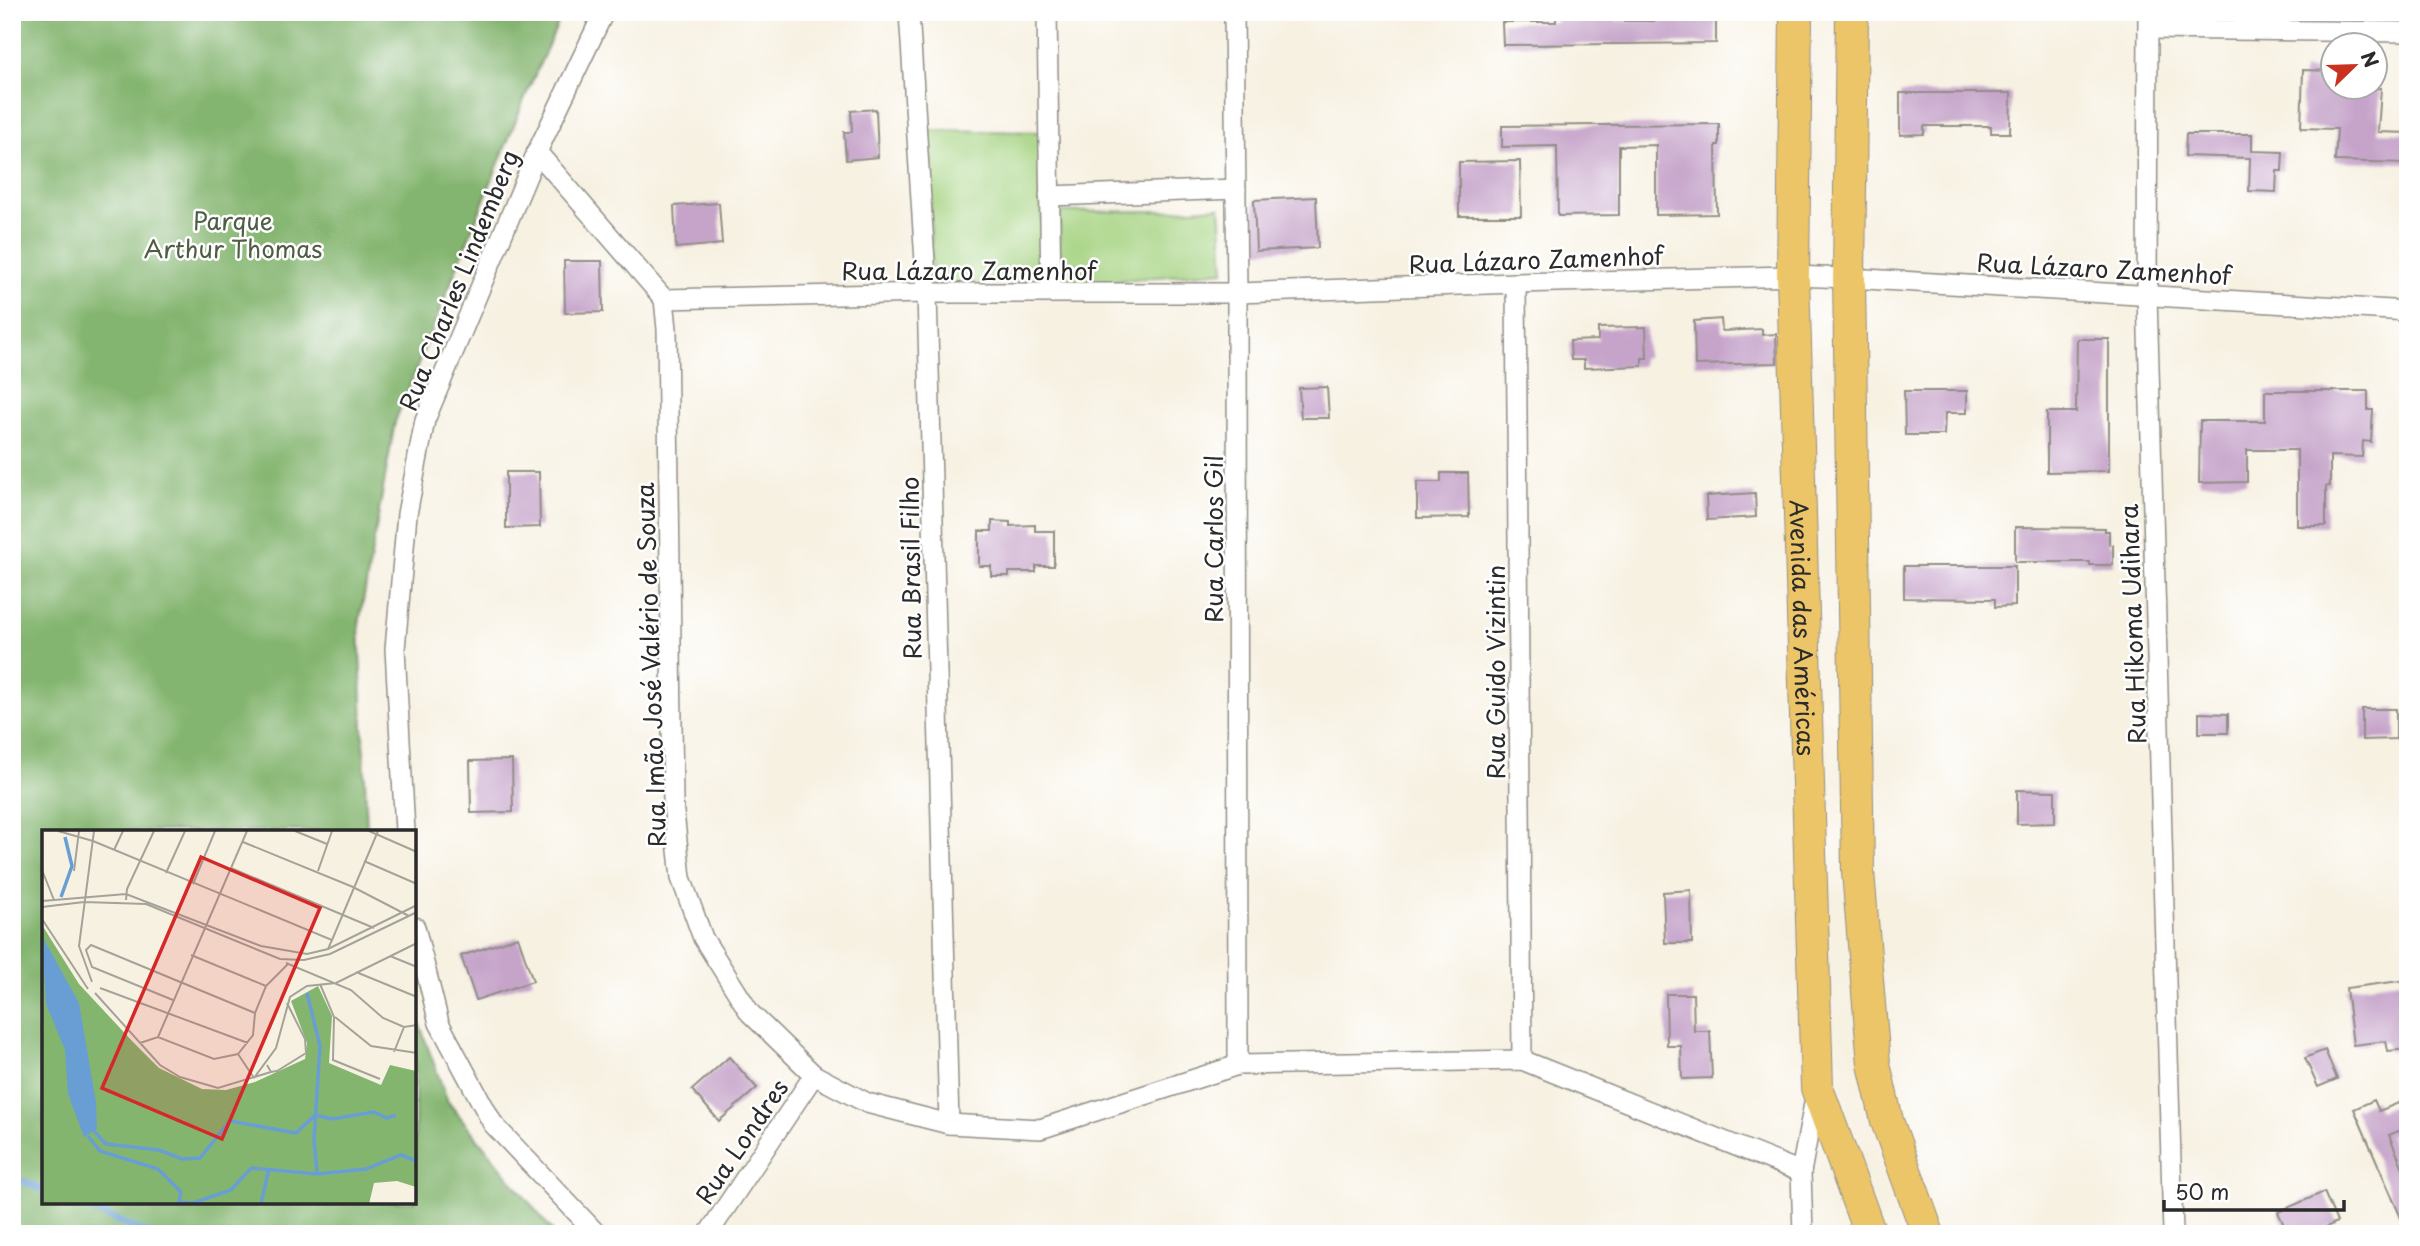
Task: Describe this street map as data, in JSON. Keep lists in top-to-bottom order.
{
  "streets": {
    "main road": ["Avenida das Américas"],
    "street": [
      "Rua Lázaro Zamenhof",
      "Rua Charles Lindemberg",
      "Rua Carlos Gil",
      "Rua Brasil Filho",
      "Rua Hikoma Udihara",
      "Rua Imão José Valério de Souza",
      "Rua Guido Vizintin",
      "Rua Londres"
    ]
  },
  "crossings": [
    ["Rua Lázaro Zamenhof", "Rua Carlos Gil"],
    ["Rua Lázaro Zamenhof", "Rua Brasil Filho"],
    ["Rua Lázaro Zamenhof", "Rua Hikoma Udihara"],
    ["Rua Lázaro Zamenhof", "Avenida das Américas"],
    ["Rua Lázaro Zamenhof", "Rua Imão José Valério de Souza"],
    ["Rua Lázaro Zamenhof", "Rua Guido Vizintin"],
    ["Rua Carlos Gil", "Rua Imão José Valério de Souza"],
    ["Rua Brasil Filho", "Rua Imão José Valério de Souza"],
    ["Rua Imão José Valério de Souza", "Rua Guido Vizintin"],
    ["Rua Imão José Valério de Souza", "Rua Londres"]
  ],
  "parks": ["Parque Arthur Thomas"],
  "scale_bar": "50 m",
  "north": "top right"
}
